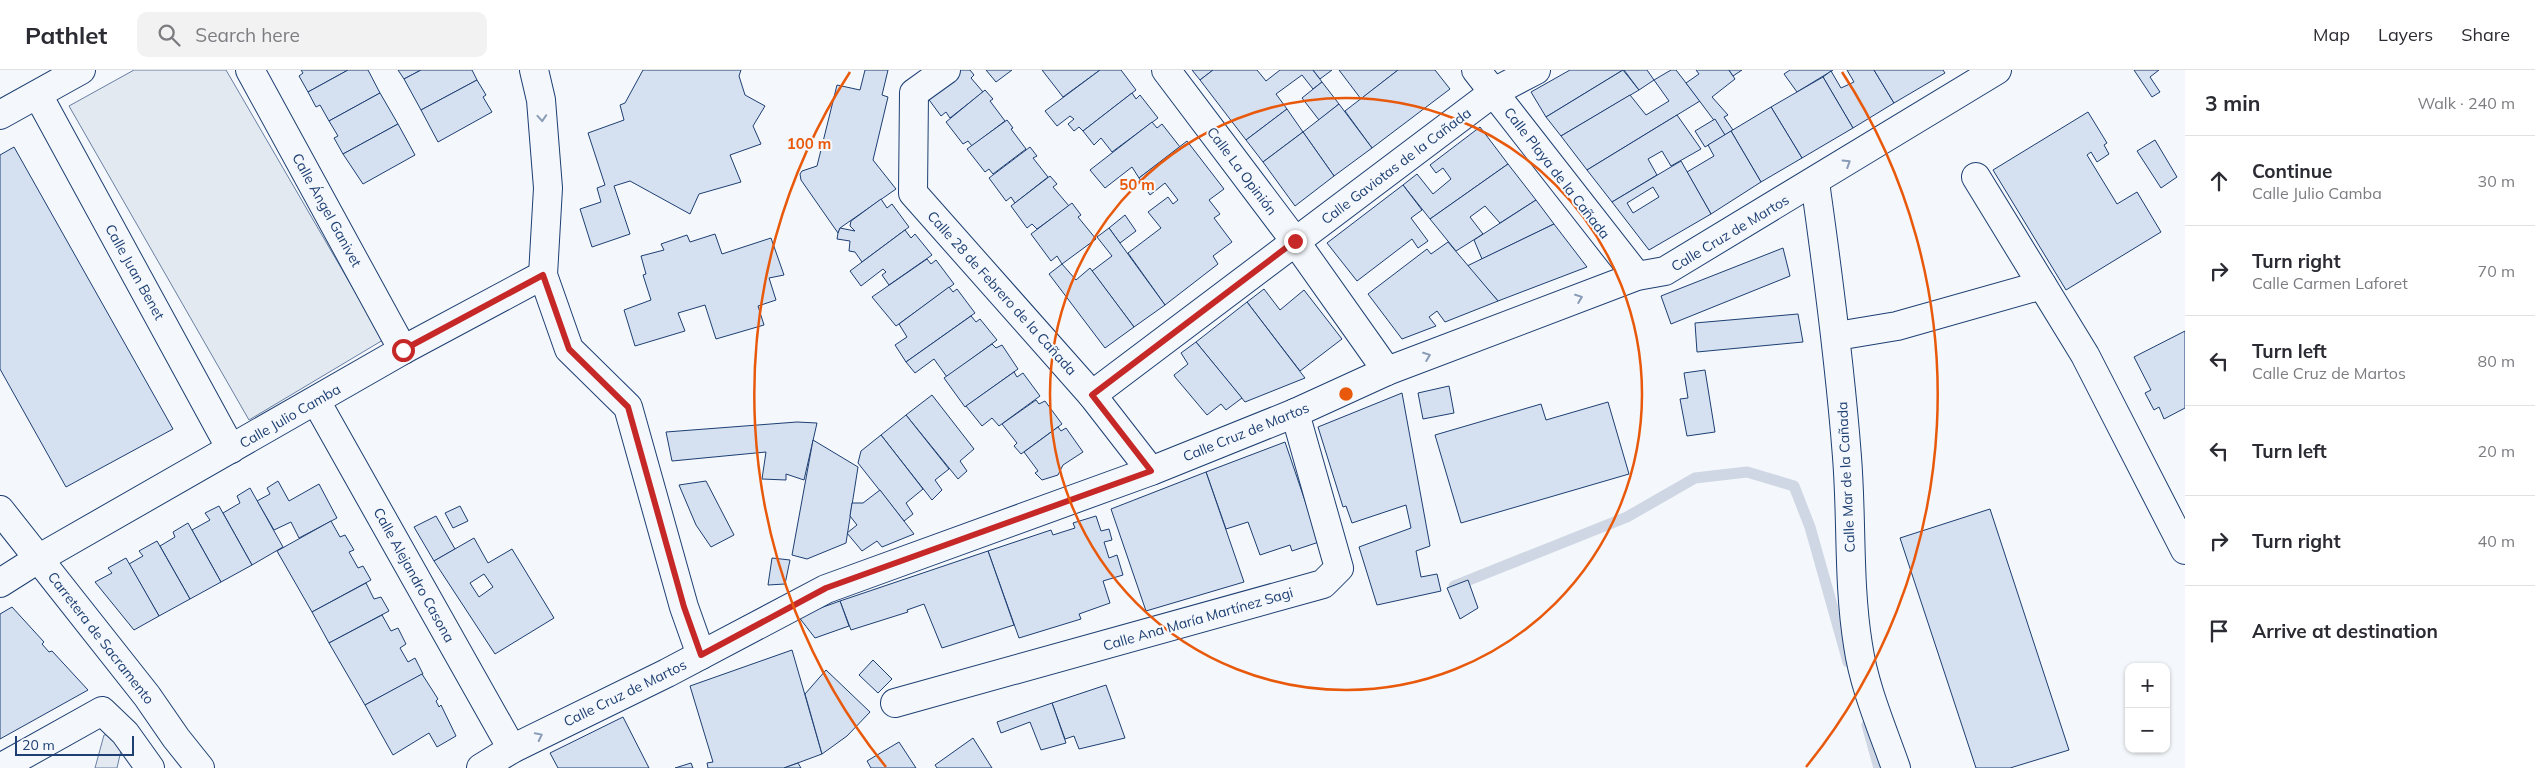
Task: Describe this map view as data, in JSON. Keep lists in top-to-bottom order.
{
  "streets": {
    "street": [
      "Calle Gaviotas de la Cañada",
      "Calle La Opinión",
      "Calle Playa de la Cañada",
      "Calle Ángel Ganivet",
      "Calle Cruz de Martos",
      "Calle Juan Benet",
      "Calle 28 de Febrero de la Cañada",
      "Calle Julio Camba",
      "Calle Mar de la Cañada",
      "Calle Alejandro Casona",
      "Calle Ana María Martínez Sagi",
      "Carretera de Sacramento"
    ]
  },
  "crossings": [
    ["Calle Gaviotas de la Cañada", "Calle La Opinión"],
    ["Calle Gaviotas de la Cañada", "Calle Playa de la Cañada"],
    ["Calle Gaviotas de la Cañada", "Calle 28 de Febrero de la Cañada"],
    ["Calle La Opinión", "Calle Cruz de Martos"],
    ["Calle Playa de la Cañada", "Calle Cruz de Martos"],
    ["Calle Ángel Ganivet", "Calle Julio Camba"],
    ["Calle Cruz de Martos", "Calle 28 de Febrero de la Cañada"],
    ["Calle Cruz de Martos", "Calle Mar de la Cañada"],
    ["Calle Cruz de Martos", "Calle Alejandro Casona"],
    ["Calle Cruz de Martos", "Calle Ana María Martínez Sagi"],
    ["Calle Juan Benet", "Calle Julio Camba"],
    ["Calle Julio Camba", "Calle Alejandro Casona"],
    ["Calle Julio Camba", "Carretera de Sacramento"]
  ],
  "one_way": ["Calle Cruz de Martos"],
  "scale_bar": "20 m",
  "page": {
    "header": "Pathlet",
    "search": "Search here",
    "nav": ["Map", "Layers", "Share"],
    "heading": ["3 min", "Walk · 240 m"],
    "list": [
      ["Continue", "Calle Julio Camba", "30 m"],
      ["Turn right", "Calle Carmen Laforet", "70 m"],
      ["Turn left", "Calle Cruz de Martos", "80 m"],
      ["Turn left", "20 m"],
      ["Turn right", "40 m"],
      "Arrive at destination"
    ],
    "map_buttons": ["+", "−"],
    "scale": "20 m"
  },
  "rings": ["100 m", "50 m"]
}
